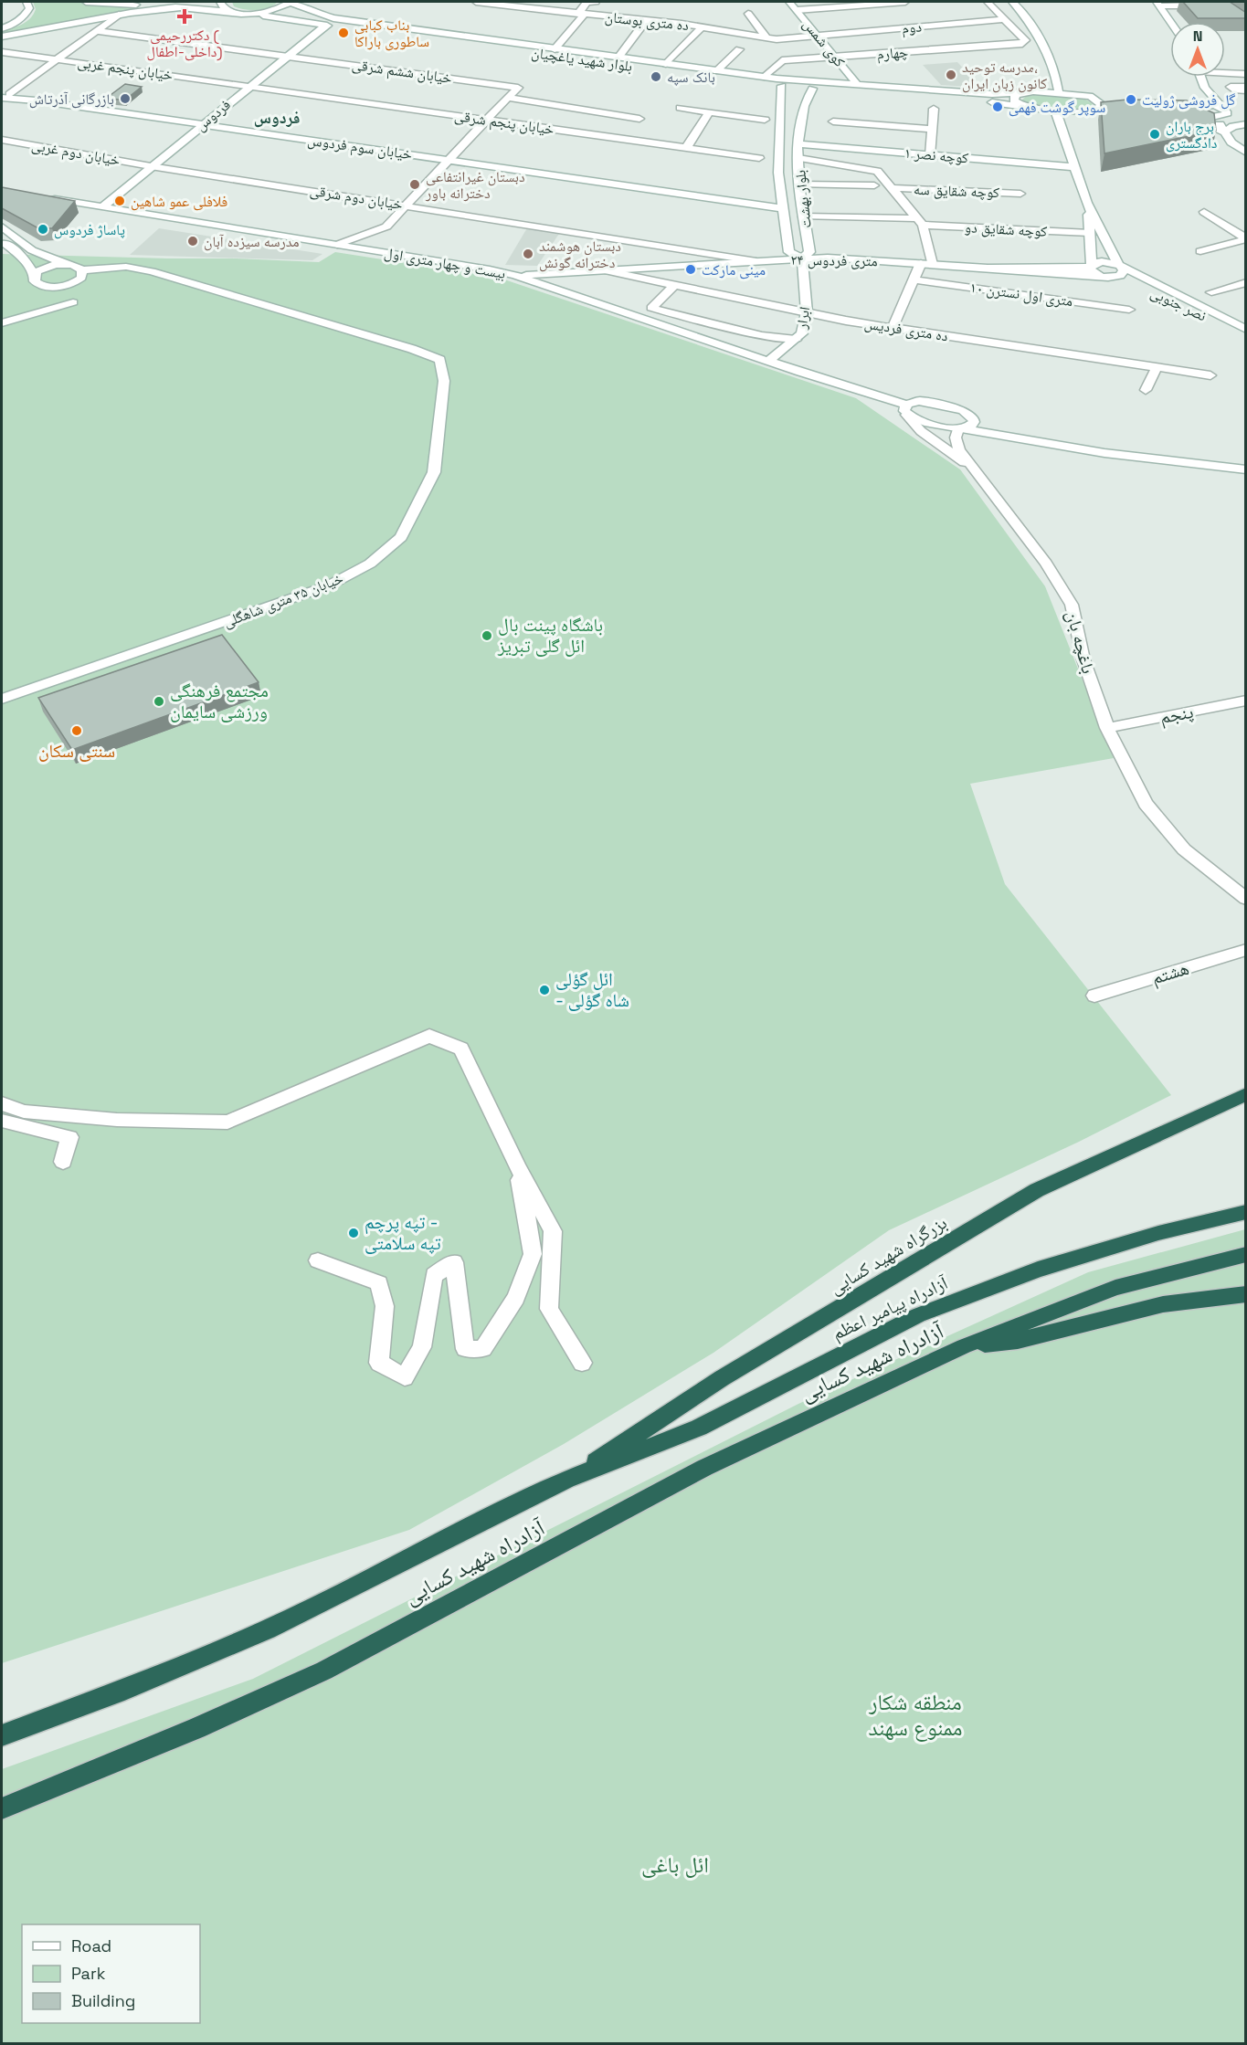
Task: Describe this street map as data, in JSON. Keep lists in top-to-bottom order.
{
  "streets": {
    "highway": ["بزرگراه شهید کسایی", "آزادراه پیامبر اعظم", "آزادراه شهید کسایی"],
    "street": [
      "ده متری بوستان",
      "دوم",
      "کوی شمس",
      "چهارم",
      "بلوار شهید یاغچیان",
      "خیابان پنجم غربی",
      "خیابان ششم شرقی",
      "فردوس",
      "خیابان پنجم شرقی",
      "خیابان سوم فردوس",
      "خیابان دوم غربی",
      "کوچه نصر ۱",
      "کوچه شقایق سه",
      "خیابان دوم شرقی",
      "بلوار بهشت",
      "کوچه شقایق دو",
      "۲۴ متری فردوس",
      "بیست و چهار متری اول",
      "۱۰ متری اول نسترن",
      "نصر جنوبی",
      "ابرار",
      "ده متری فردیس",
      "خیابان ۳۵ متری شاهگلی",
      "باغچه بان",
      "پنجم",
      "هشتم"
    ]
  },
  "crossings": [
    ["ده متری بوستان", "دوم"],
    ["ده متری بوستان", "کوی شمس"],
    ["دوم", "کوی شمس"],
    ["دوم", "چهارم"],
    ["کوی شمس", "چهارم"],
    ["کوی شمس", "بلوار شهید یاغچیان"],
    ["چهارم", "بلوار شهید یاغچیان"],
    ["بلوار شهید یاغچیان", "فردوس"],
    ["بلوار شهید یاغچیان", "بلوار بهشت"],
    ["خیابان پنجم غربی", "فردوس"],
    ["خیابان پنجم غربی", "خیابان پنجم شرقی"],
    ["خیابان ششم شرقی", "فردوس"],
    ["فردوس", "خیابان پنجم شرقی"],
    ["فردوس", "خیابان سوم فردوس"],
    ["فردوس", "خیابان دوم غربی"],
    ["فردوس", "خیابان دوم شرقی"],
    ["فردوس", "بیست و چهار متری اول"],
    ["خیابان سوم فردوس", "بلوار بهشت"],
    ["خیابان دوم غربی", "خیابان دوم شرقی"],
    ["کوچه نصر ۱", "بلوار بهشت"],
    ["خیابان دوم شرقی", "۲۴ متری فردوس"],
    ["بلوار بهشت", "کوچه شقایق دو"],
    ["بلوار بهشت", "۲۴ متری فردوس"],
    ["بلوار بهشت", "ابرار"],
    ["۲۴ متری فردوس", "بیست و چهار متری اول"],
    ["۲۴ متری فردوس", "نصر جنوبی"],
    ["۲۴ متری فردوس", "ابرار"],
    ["۲۴ متری فردوس", "ده متری فردیس"],
    ["بیست و چهار متری اول", "ابرار"],
    ["ابرار", "ده متری فردیس"],
    ["باغچه بان", "پنجم"],
    ["بزرگراه شهید کسایی", "آزادراه پیامبر اعظم"],
    ["بزرگراه شهید کسایی", "آزادراه شهید کسایی"],
    ["آزادراه پیامبر اعظم", "آزادراه شهید کسایی"]
  ],
  "districts": ["فردوس"],
  "parks": ["منطقه شکار ممنوع سهند", "ائل باغی"],
  "places": {
    "health": ["دکتررحیمی ( داخلی-اطفال)"],
    "other": [
      "بناب کبابی ساطوری باراکا",
      "مدرسه توحید، کانون زبان ایران",
      "بانک سپه",
      "بازرگانی آذرتاش",
      "گل فروشی ژولیت",
      "سوپر گوشت فهمی",
      "برج باران دادگستری",
      "دبستان غیرانتفاعی دخترانه باور",
      "فلافلی عمو شاهین",
      "پاساژ فردوس",
      "مدرسه سیزده آبان",
      "دبستان هوشمند دخترانه گونش",
      "مینی مارکت",
      "باشگاه پینت بال ائل گلی تبریز",
      "مجتمع فرهنگی ورزشی سایمان",
      "سنتی سکان",
      "ائل گؤلی - شاه گؤلی",
      "تپه پرچم - تپه سلامتی"
    ]
  },
  "legend": ["Road", "Park", "Building"],
  "north": "top"
}
